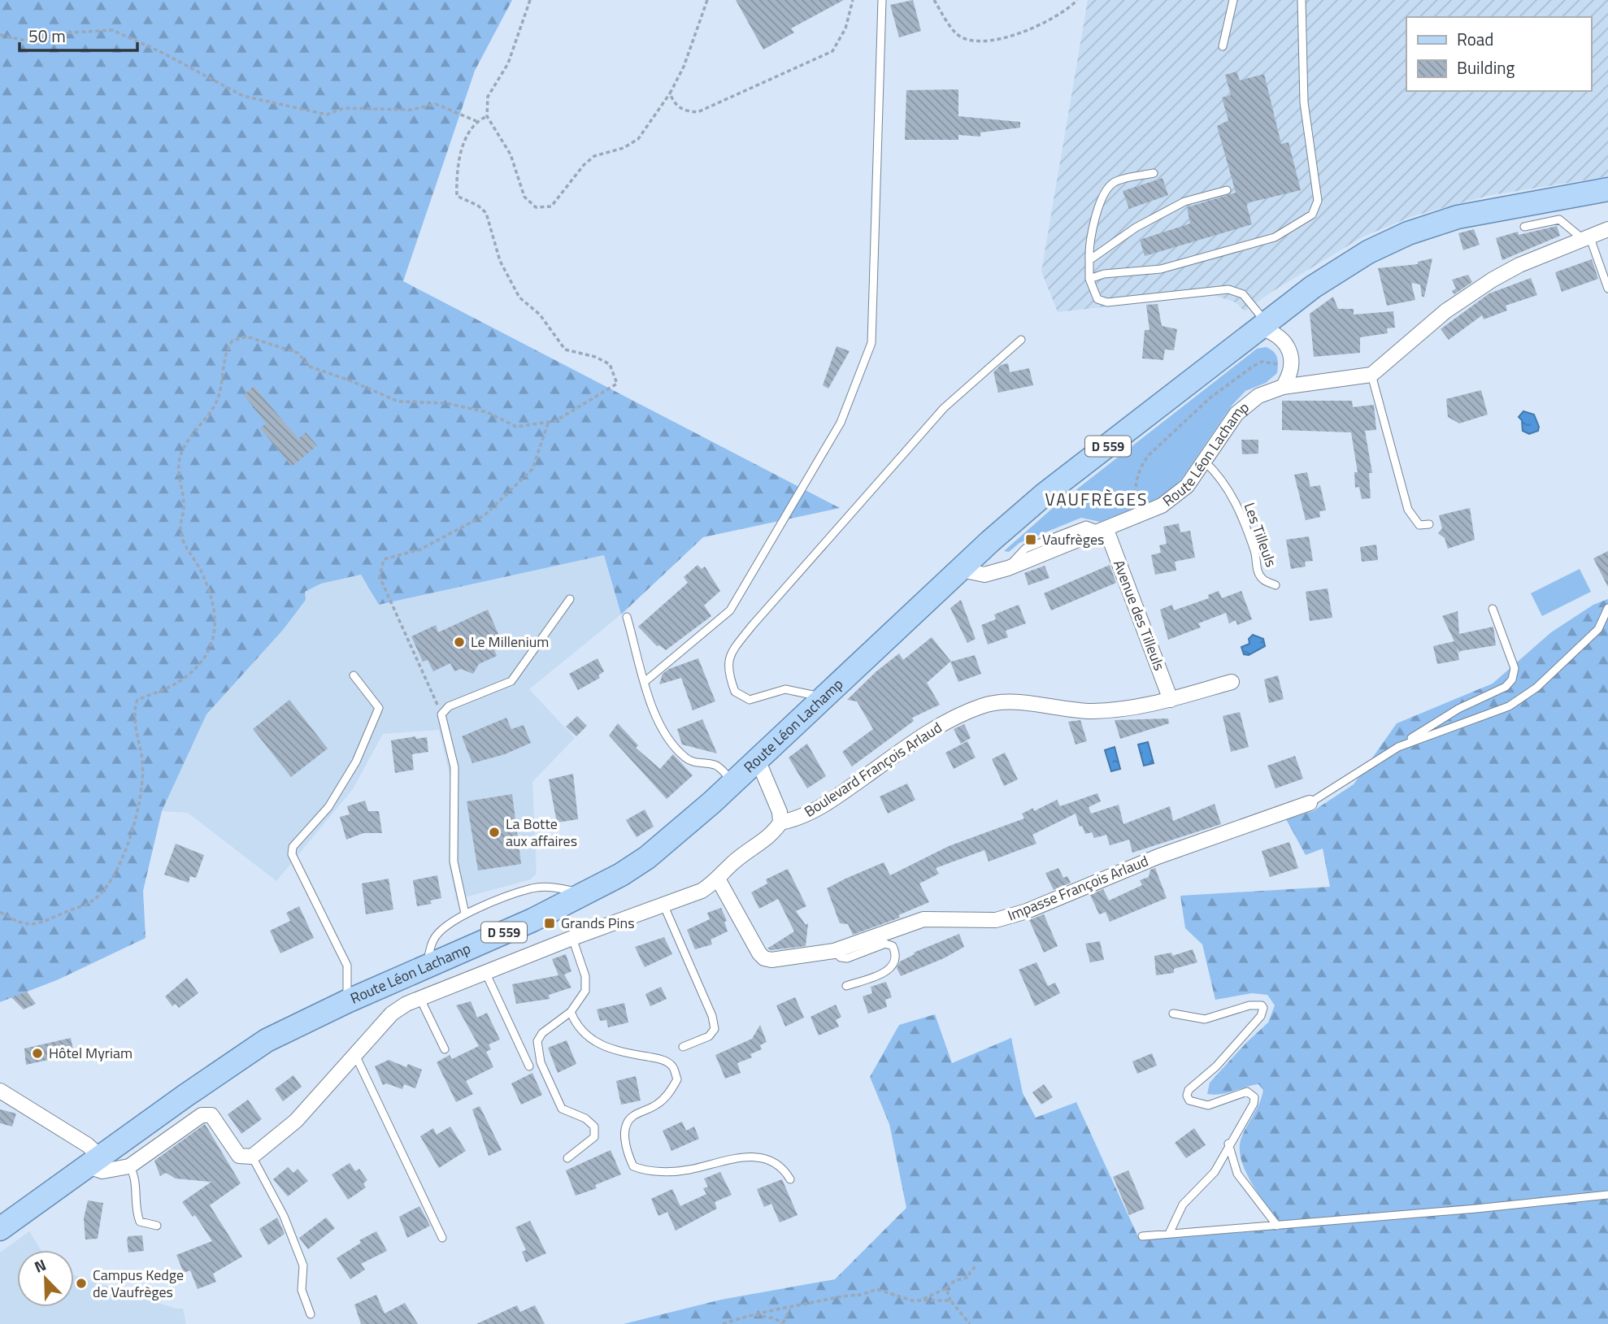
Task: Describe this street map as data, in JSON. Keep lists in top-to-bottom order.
{
  "streets": {
    "main road": ["D 559", "Route Léon Lachamp"],
    "street": ["Avenue des Tilleuls", "Boulevard François Arlaud", "Impasse François Arlaud"],
    "lane": ["Les Tilleuls"]
  },
  "crossings": [
    ["Route Léon Lachamp", "Les Tilleuls"],
    ["Route Léon Lachamp", "Avenue des Tilleuls"],
    ["Avenue des Tilleuls", "Boulevard François Arlaud"],
    ["Boulevard François Arlaud", "Impasse François Arlaud"]
  ],
  "districts": ["VAUFRÈGES"],
  "places": {
    "transit": ["Vaufrèges", "Grands Pins"],
    "other": [
      "Le Millenium",
      "La Botte aux affaires",
      "Hôtel Myriam",
      "Campus Kedge de Vaufrèges"
    ]
  },
  "legend": ["Road", "Building"],
  "scale_bar": "50 m",
  "north": "top left"
}
